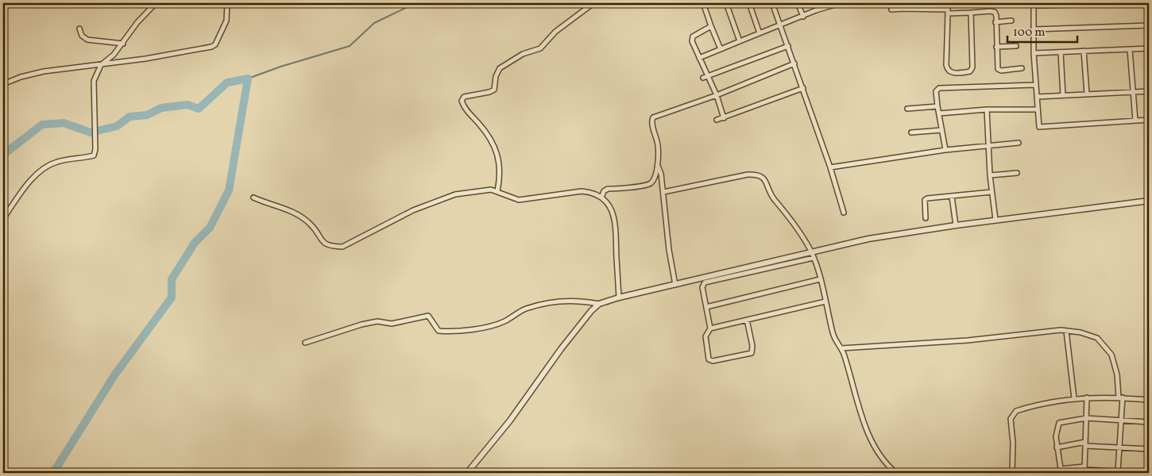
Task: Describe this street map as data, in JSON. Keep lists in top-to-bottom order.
{
  "scale_bar": "100 m"
}
